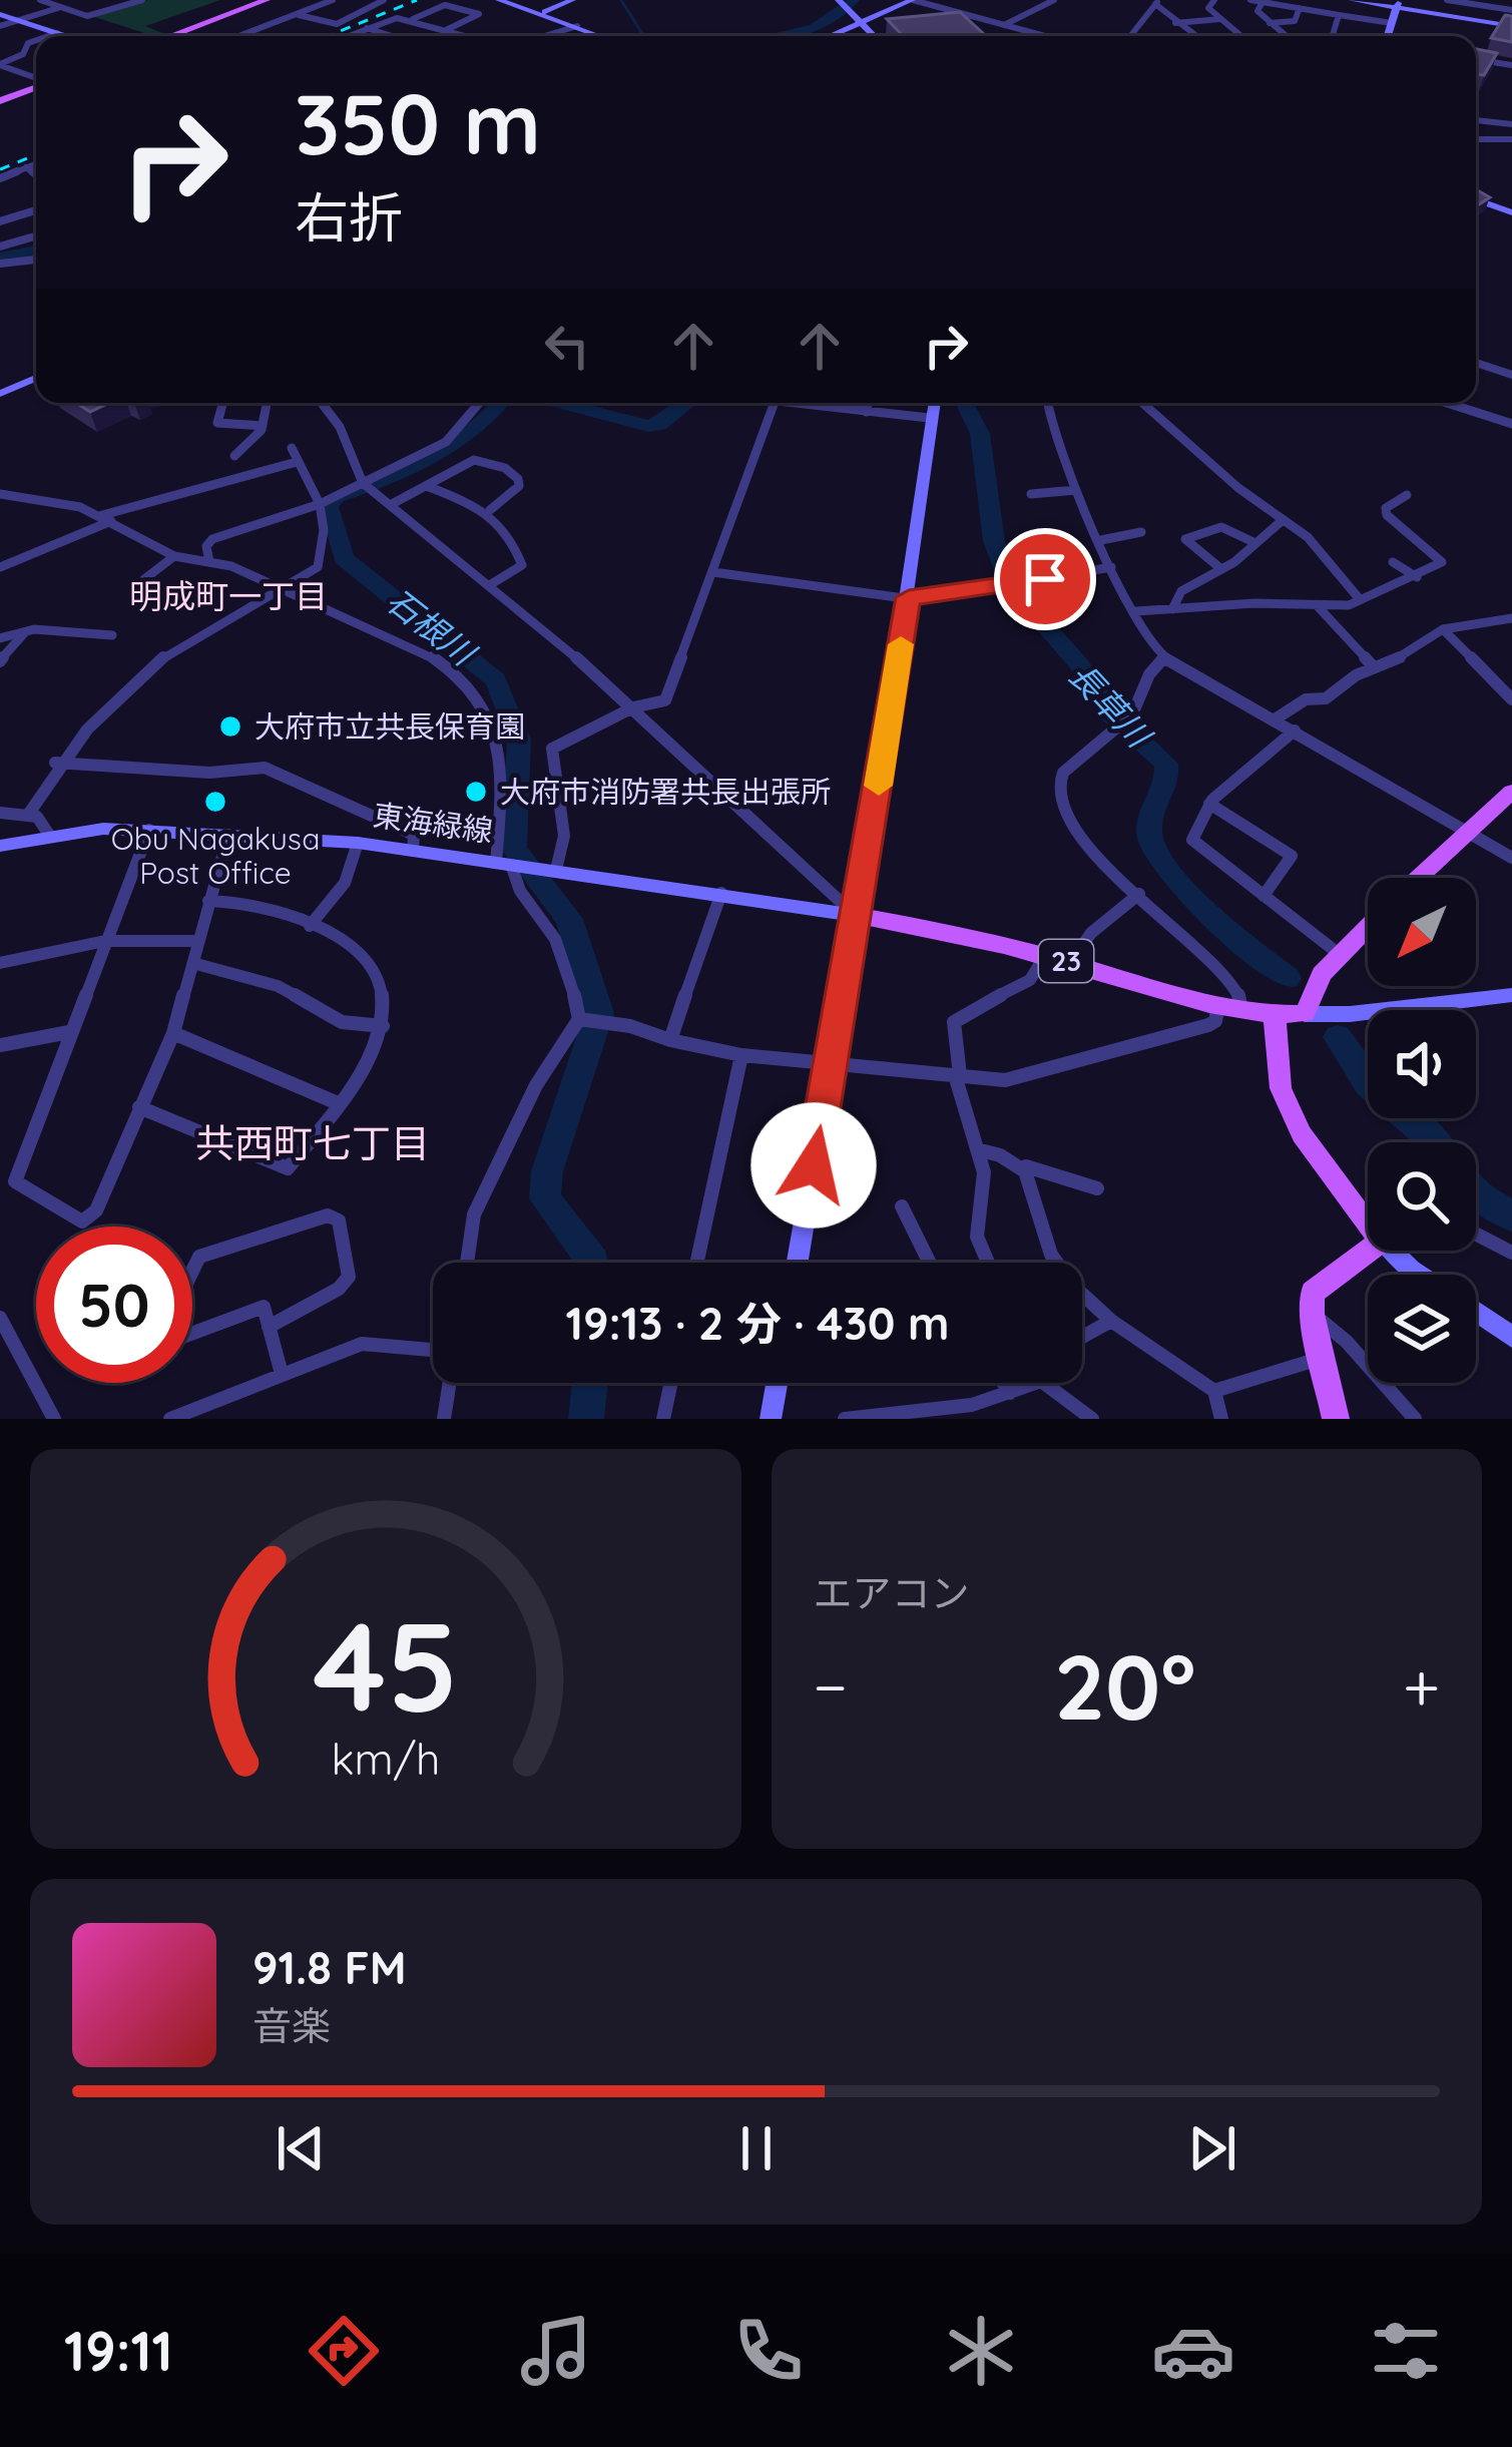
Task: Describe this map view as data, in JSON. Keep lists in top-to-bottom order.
{
  "streets": {
    "main road": ["東海緑線", "23"]
  },
  "crossings": [
    ["東海緑線", "23"]
  ],
  "districts": ["明成町一丁目", "共西町七丁目"],
  "water": ["石根川", "長草川"],
  "places": ["大府市立共長保育園", "大府市消防署共長出張所", "Obu Nagakusa Post Office"],
  "north": "bottom left",
  "page": {
    "turn": ["350 m", "右折"],
    "limit": "50",
    "trip": "19:13 · 2 分 · 430 m",
    "tile": "エアコン",
    "heat": ["−", "20°", "+"],
    "song": ["91.8 FM", "音楽"],
    "tabs": "19:11",
    "gauge": ["45", "km/h"]
  }
}
